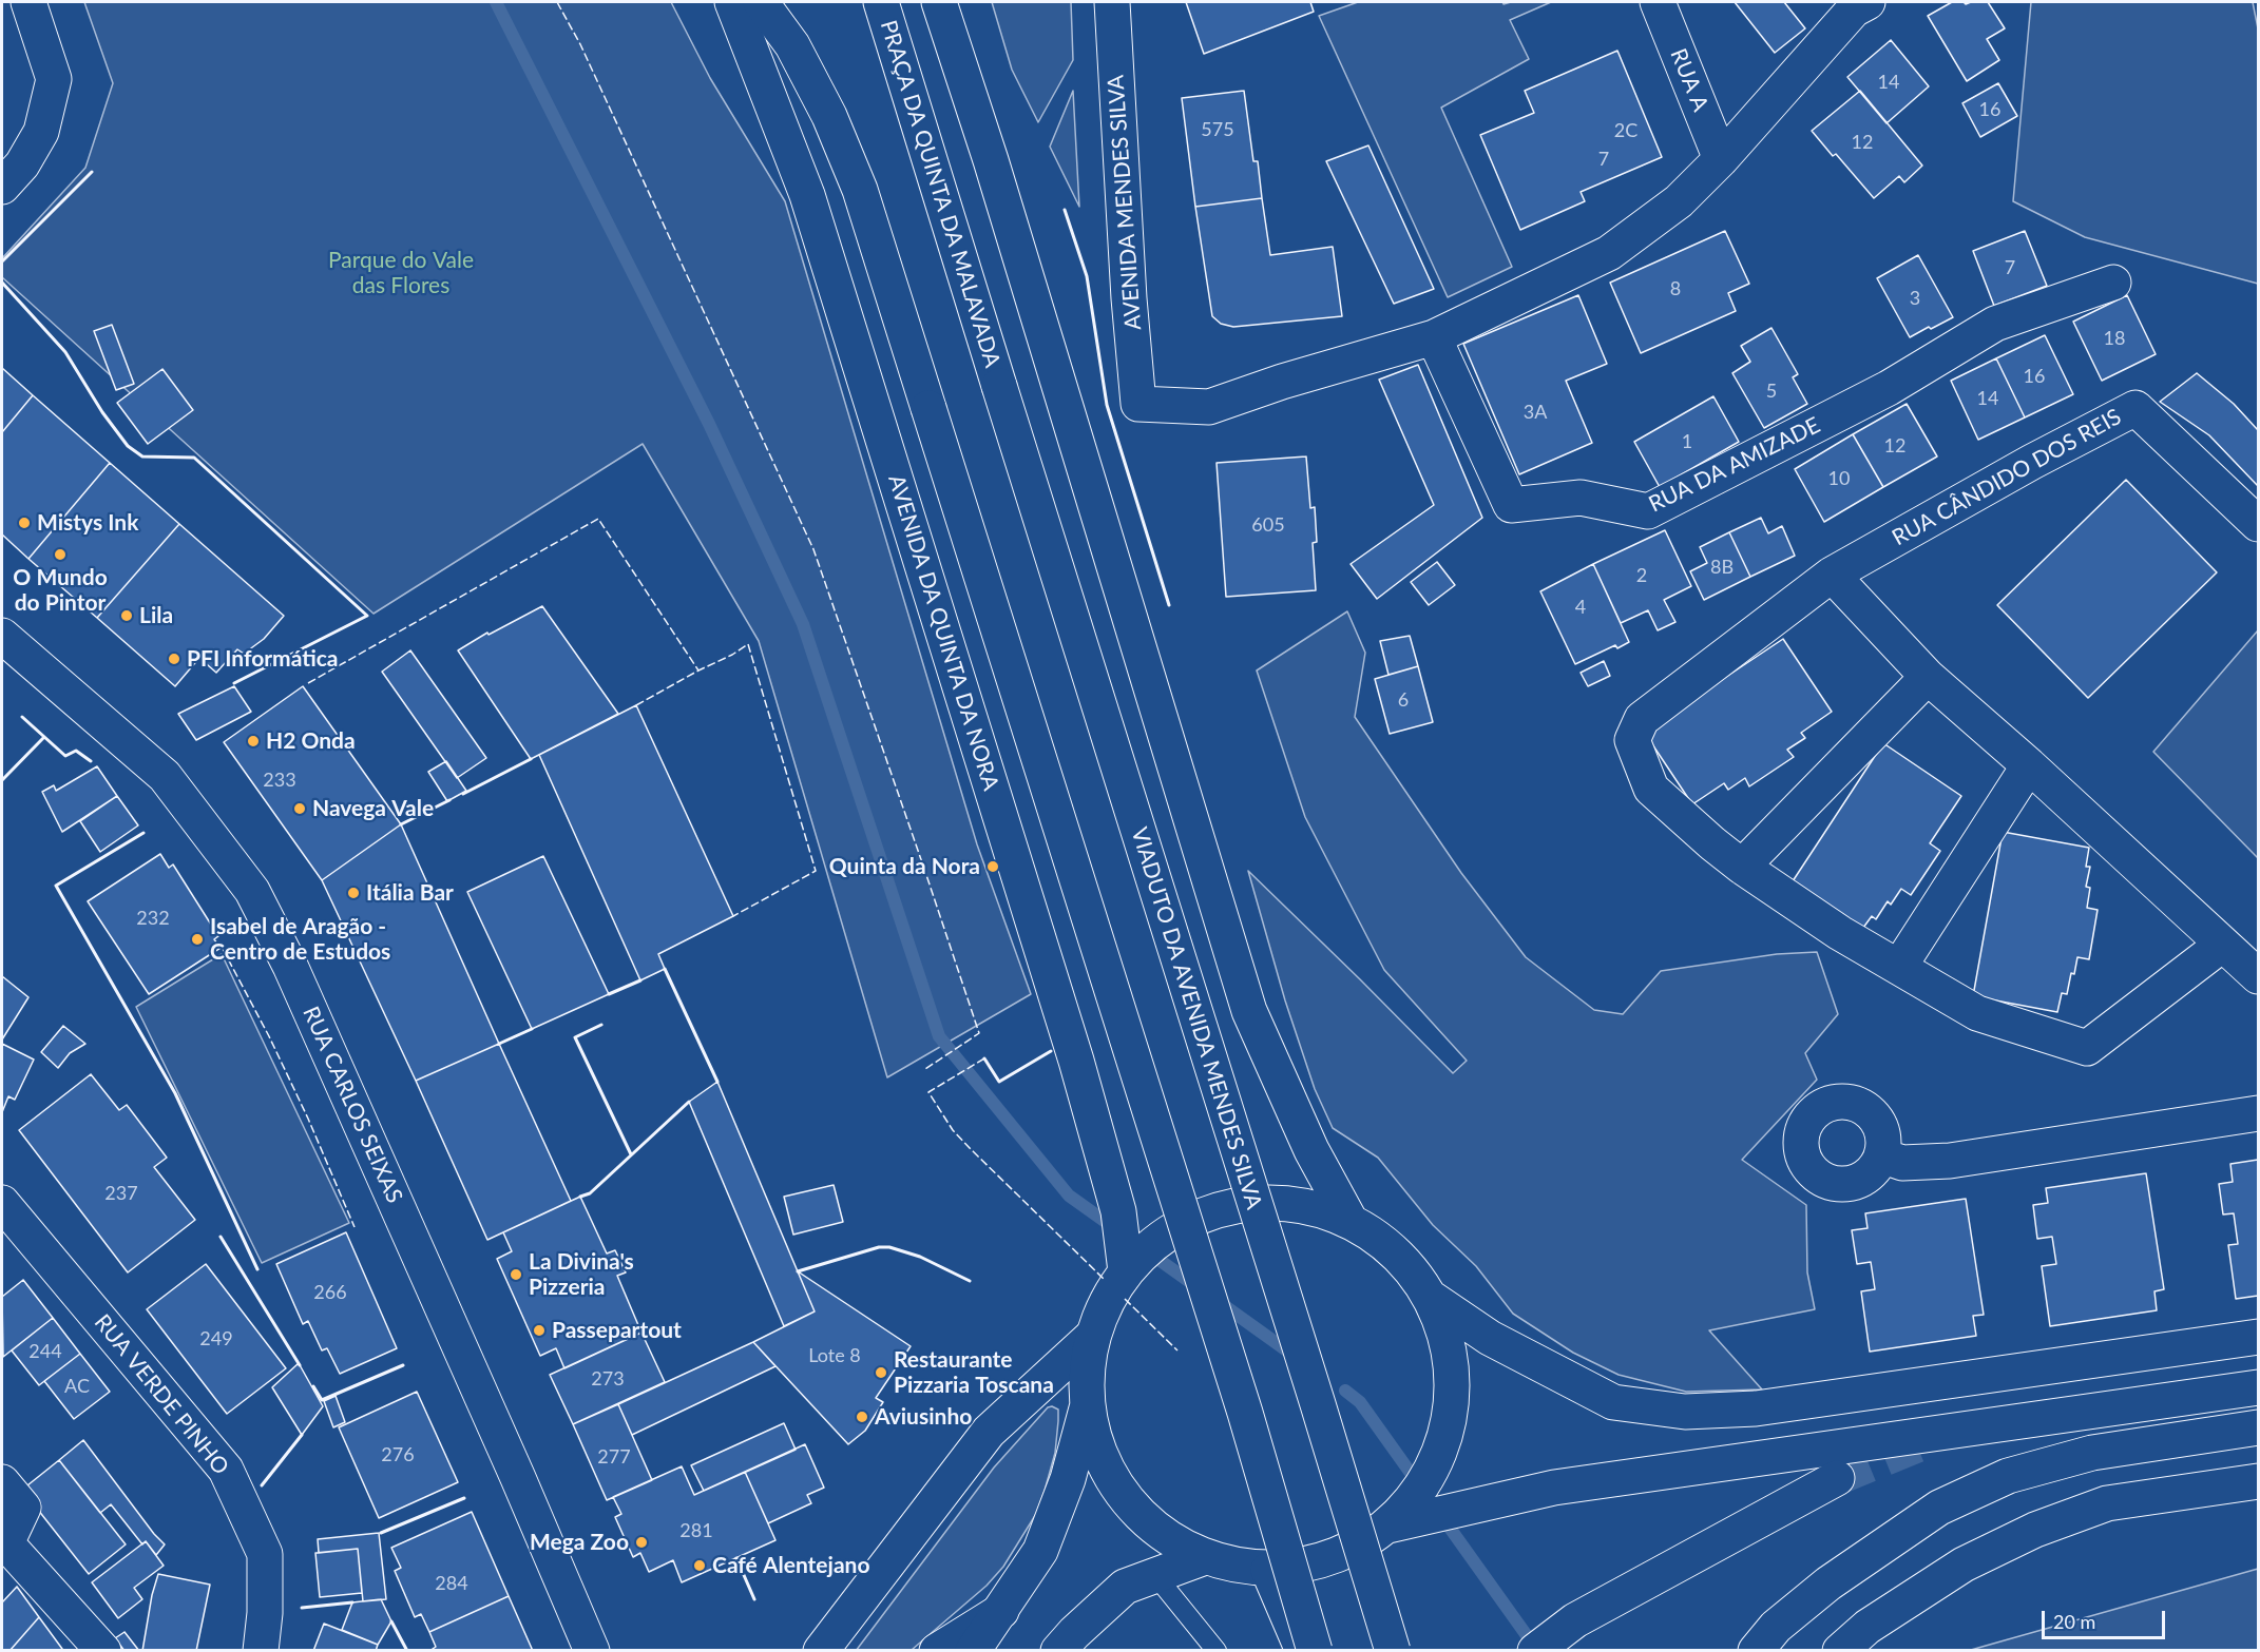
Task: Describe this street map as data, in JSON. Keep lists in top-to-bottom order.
{
  "streets": {
    "main road": [
      "RUA A",
      "PRAÇA DA QUINTA DA MALAVADA",
      "AVENIDA MENDES SILVA",
      "RUA DA AMIZADE",
      "RUA CÂNDIDO DOS REIS",
      "AVENIDA DA QUINTA DA NORA",
      "VIADUTO DA AVENIDA MENDES SILVA",
      "RUA CARLOS SEIXAS",
      "RUA VERDE PINHO"
    ]
  },
  "crossings": [
    ["PRAÇA DA QUINTA DA MALAVADA", "VIADUTO DA AVENIDA MENDES SILVA"],
    ["AVENIDA MENDES SILVA", "RUA DA AMIZADE"]
  ],
  "parks": ["Parque do Vale das Flores"],
  "places": [
    "Mistys Ink",
    "O Mundo do Pintor",
    "Lila",
    "PFI Informática",
    "H2 Onda",
    "Navega Vale",
    "Quinta da Nora",
    "Itália Bar",
    "Isabel de Aragão - Centro de Estudos",
    "La Divina's Pizzeria",
    "Passepartout",
    "Restaurante Pizzaria Toscana",
    "Aviusinho",
    "Mega Zoo",
    "Café Alentejano"
  ],
  "house_numbers": [
    "14",
    "16",
    "575",
    "2C",
    "12",
    "7",
    "7",
    "8",
    "3",
    "18",
    "16",
    "5",
    "14",
    "3A",
    "1",
    "12",
    "10",
    "605",
    "8B",
    "2",
    "4",
    "6",
    "233",
    "232",
    "237",
    "266",
    "249",
    "244",
    "Lote 8",
    "273",
    "AC",
    "276",
    "277",
    "281",
    "284"
  ],
  "scale_bar": "20 m"
}
